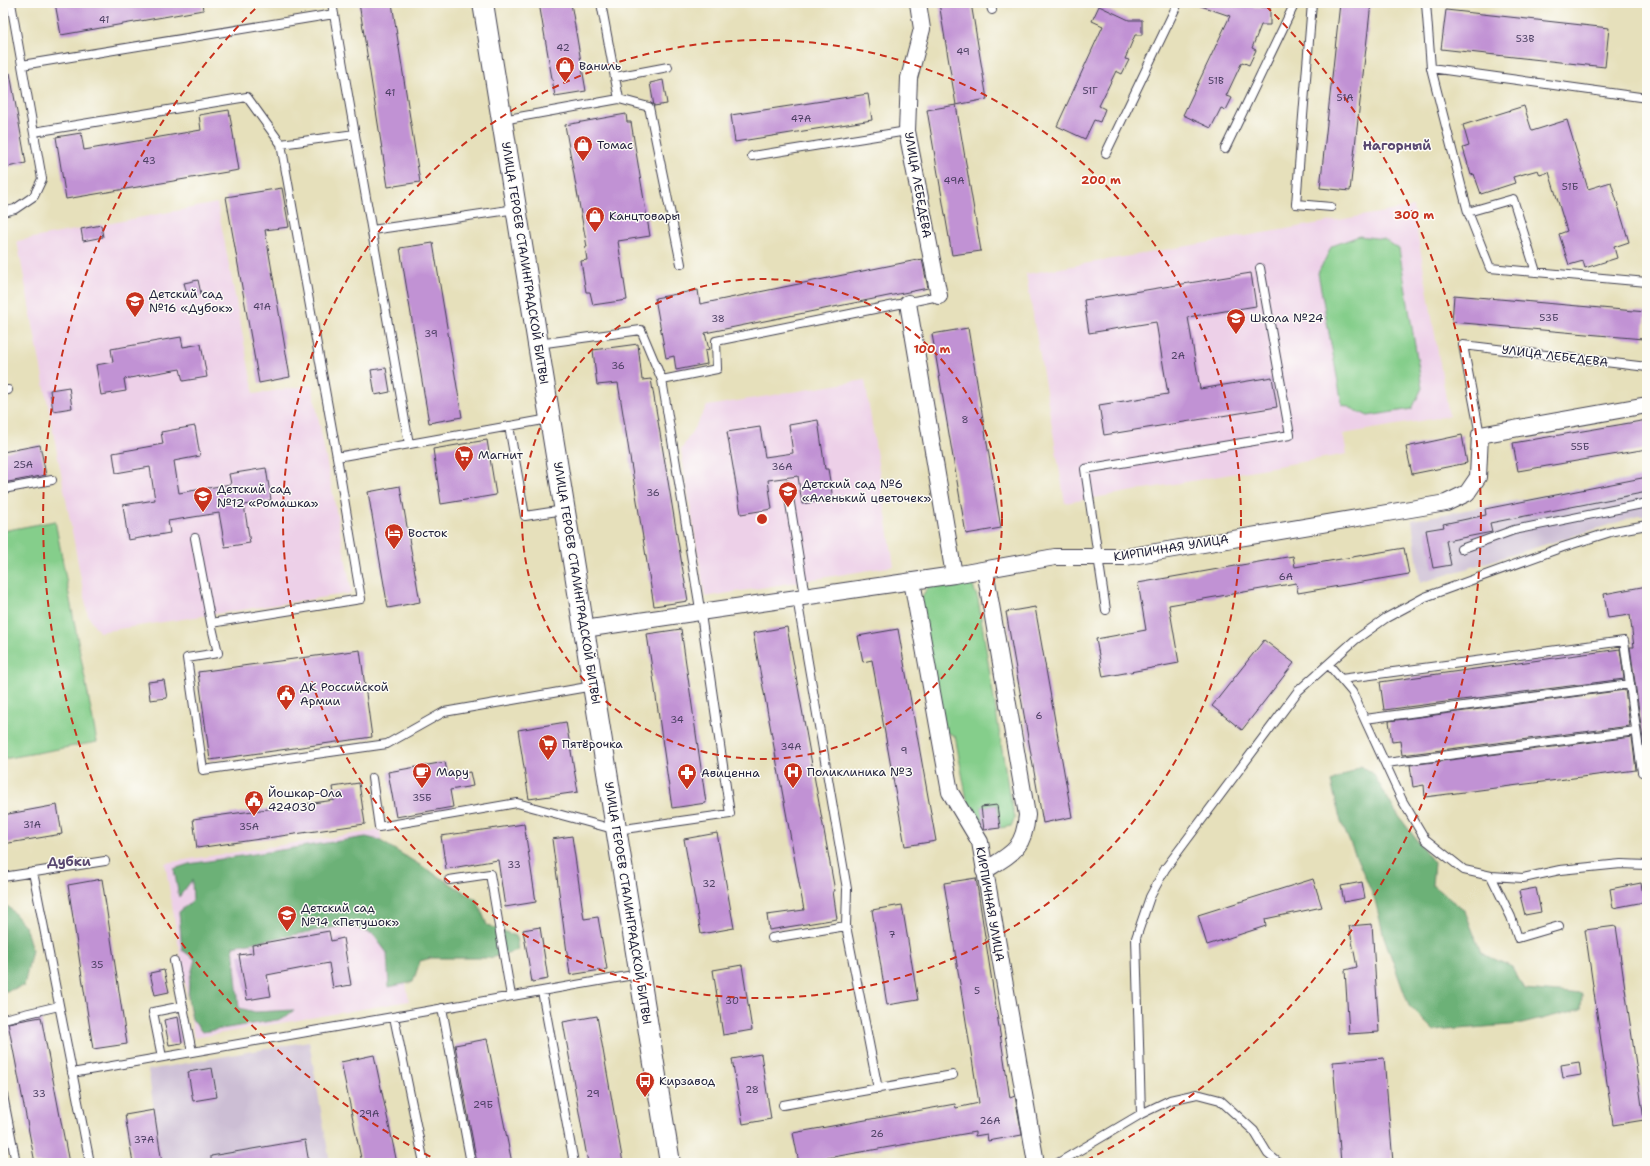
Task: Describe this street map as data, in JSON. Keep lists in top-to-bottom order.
{
  "streets": {
    "street": ["УЛИЦА ЛЕБЕДЕВА", "УЛИЦА ГЕРОЕВ СТАЛИНГРАДСКОЙ БИТВЫ", "КИРПИЧНАЯ УЛИЦА"]
  },
  "crossings": [
    ["УЛИЦА ЛЕБЕДЕВА", "КИРПИЧНАЯ УЛИЦА"],
    ["УЛИЦА ГЕРОЕВ СТАЛИНГРАДСКОЙ БИТВЫ", "КИРПИЧНАЯ УЛИЦА"]
  ],
  "districts": ["Нагорный", "Дубки"],
  "places": {
    "shop": ["Ваниль", "Томас", "Канцтовары"],
    "school or university": [
      "Детский сад №16 «Дубок»",
      "Школа №24",
      "Детский сад №6 «Аленький цветочек»",
      "Детский сад №12 «Ромашка»",
      "Детский сад №14 «Петушок»"
    ],
    "supermarket": ["Магнит", "Пятёрочка"],
    "hotel": ["Восток"],
    "public building": ["ДК Российской Армии", "Йошкар-Ола 424030"],
    "cafe": ["Мару"],
    "hospital": ["Поликлиника №3"],
    "pharmacy": ["Авиценна"],
    "bus stop": ["Кирзавод"]
  },
  "house_numbers": [
    "41",
    "53В",
    "42",
    "49",
    "51В",
    "51Г",
    "41",
    "51А",
    "47А",
    "43",
    "49А",
    "51Б",
    "41А",
    "53Б",
    "38",
    "39",
    "2А",
    "36",
    "8",
    "55Б",
    "25А",
    "36А",
    "36",
    "6А",
    "6",
    "34",
    "34А",
    "9",
    "35Б",
    "31А",
    "35А",
    "33",
    "32",
    "7",
    "35",
    "5",
    "30",
    "28",
    "33",
    "29",
    "29Б",
    "29А",
    "26А",
    "26",
    "37А"
  ],
  "rings": ["200 m", "300 m", "100 m"]
}
